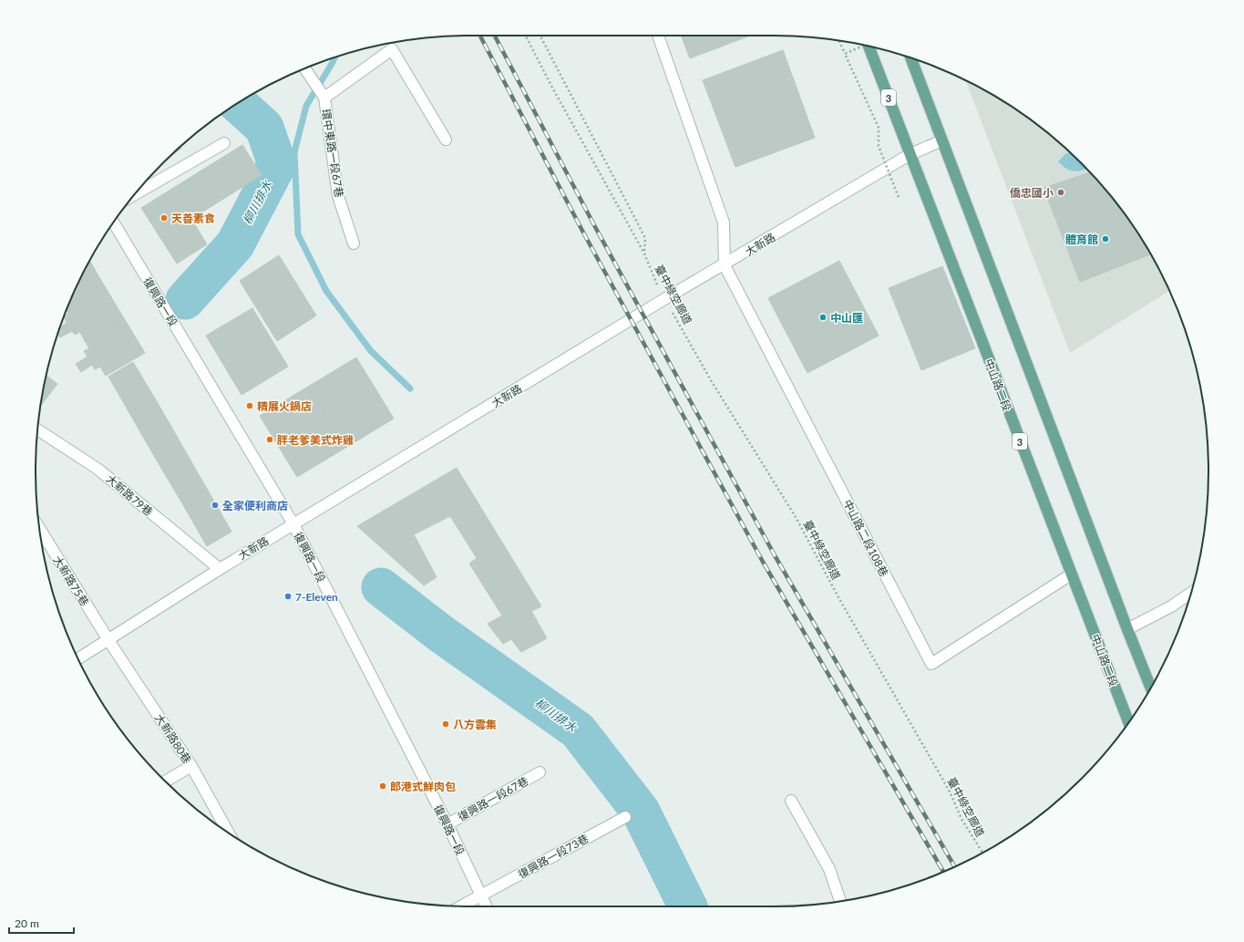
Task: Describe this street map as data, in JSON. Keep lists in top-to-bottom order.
{
  "streets": {
    "main road": ["3", "中山路二段"],
    "street": [
      "環中東路一段67巷",
      "大新路",
      "復興路一段",
      "大新路79巷",
      "中山路二段108巷",
      "大新路75巷",
      "大新路80巷",
      "復興路一段67巷",
      "復興路一段73巷"
    ],
    "path": ["臺中綠空廊道"]
  },
  "crossings": [
    ["大新路", "臺中綠空廊道"],
    ["大新路", "復興路一段"],
    ["大新路", "中山路二段"],
    ["大新路", "大新路79巷"],
    ["大新路", "中山路二段108巷"],
    ["大新路", "大新路75巷"],
    ["大新路", "大新路80巷"],
    ["復興路一段", "復興路一段67巷"],
    ["復興路一段", "復興路一段73巷"],
    ["中山路二段", "中山路二段108巷"],
    ["大新路75巷", "大新路80巷"]
  ],
  "water": ["柳川排水"],
  "places": [
    "僑忠國小",
    "天善素食",
    "體育館",
    "中山匯",
    "精展火鍋店",
    "胖老爹美式炸雞",
    "全家便利商店",
    "7-Eleven",
    "八方雲集",
    "郎港式鮮肉包"
  ],
  "scale_bar": "20 m"
}
